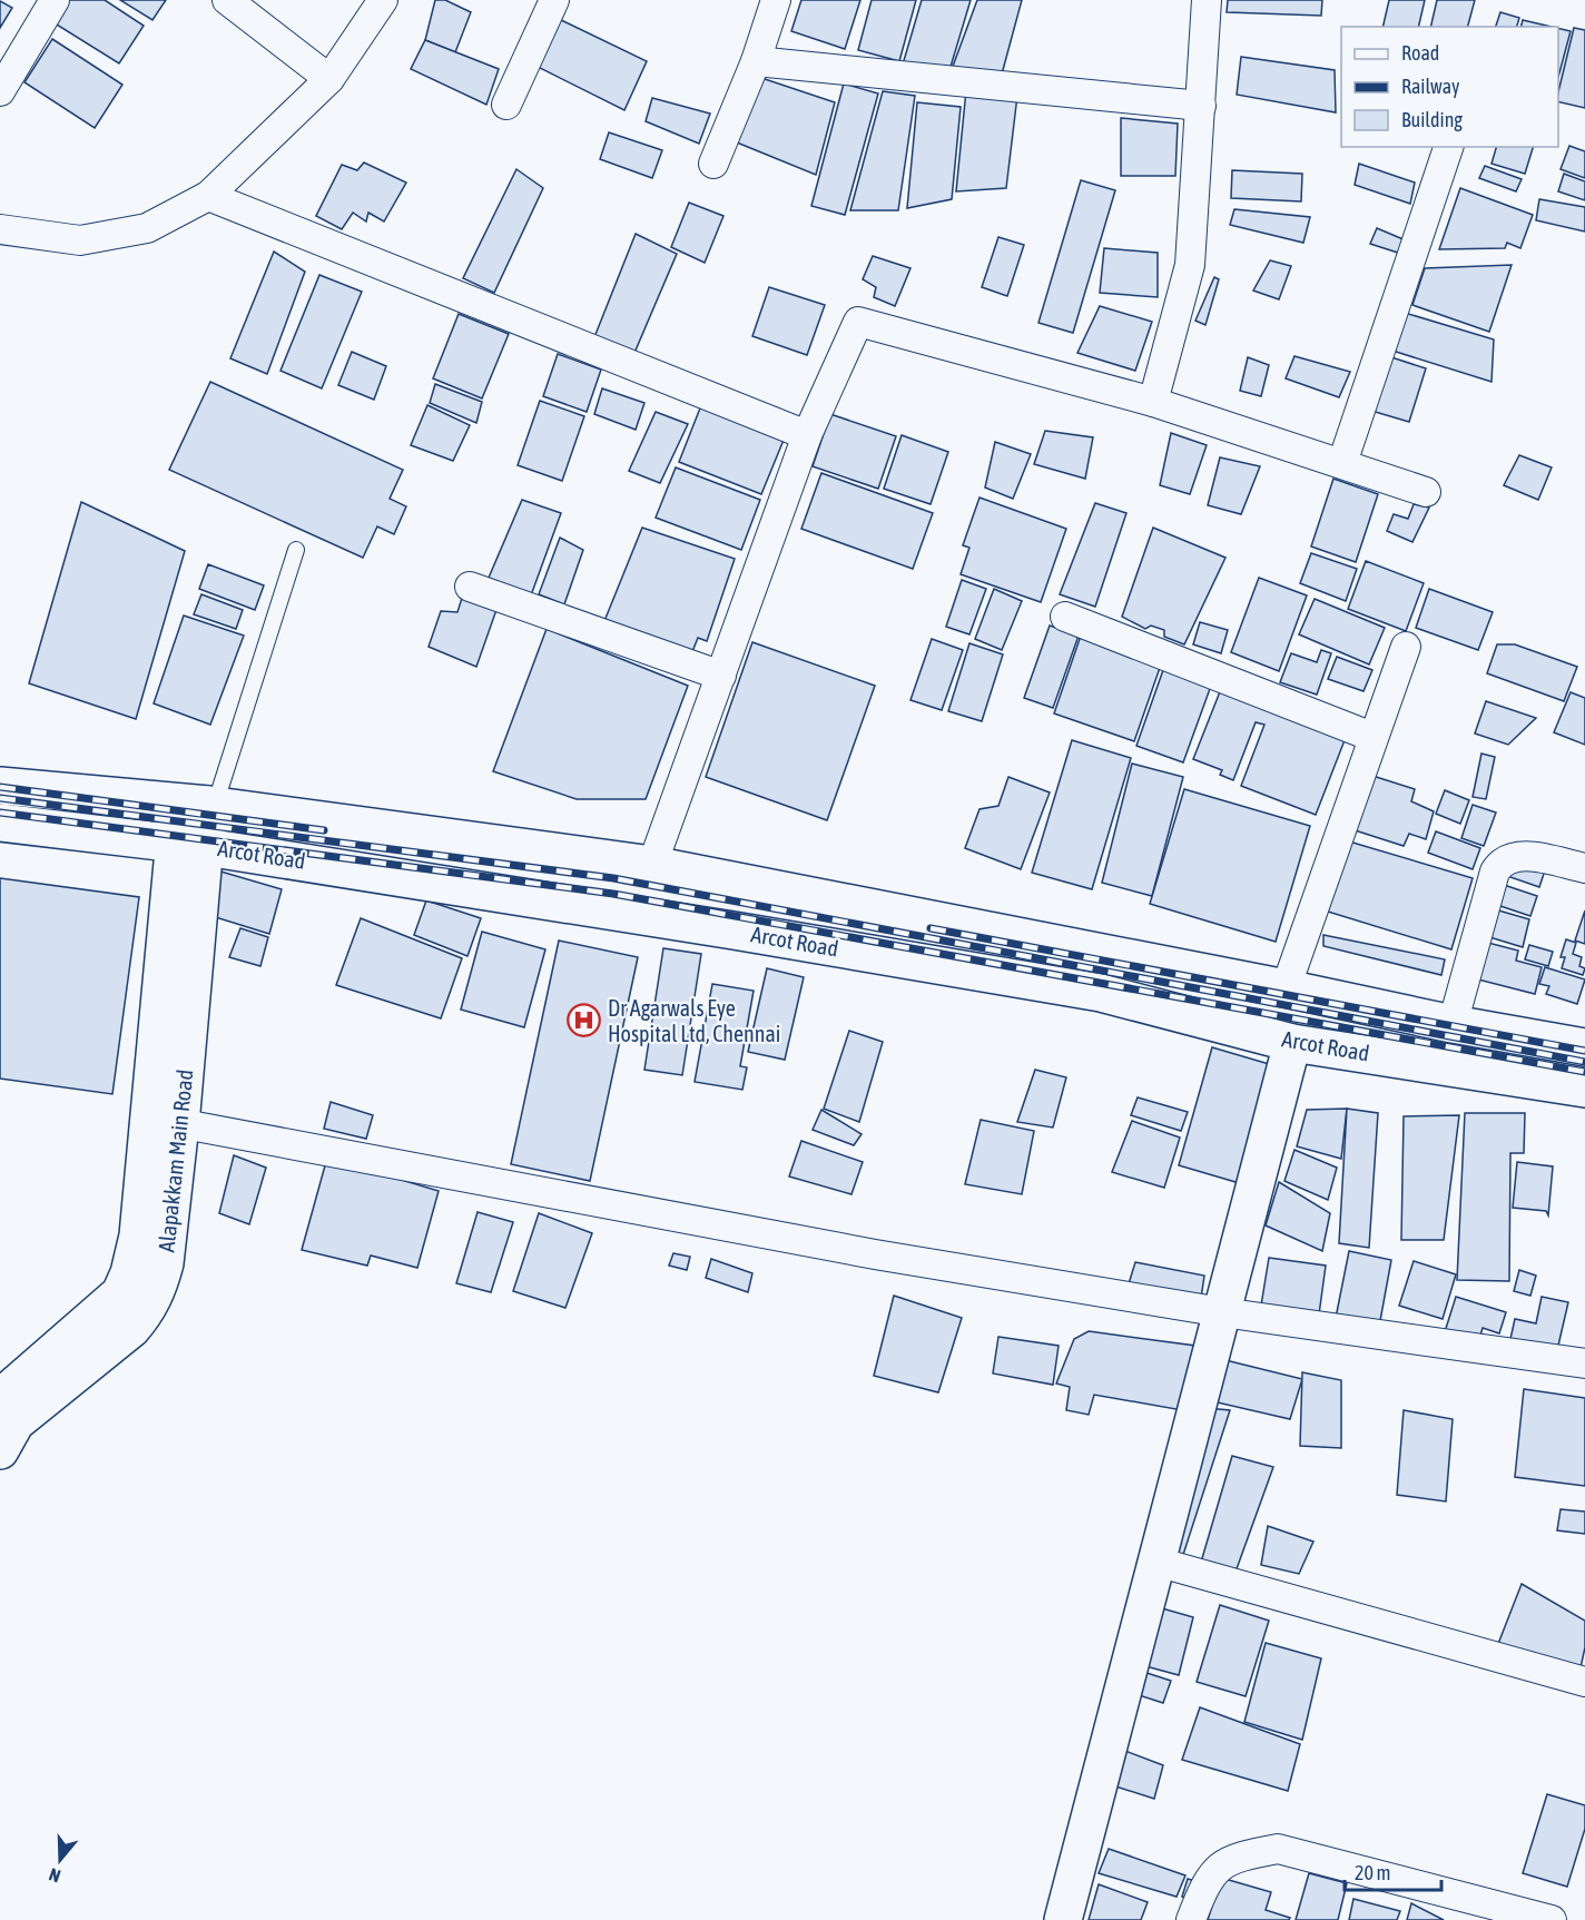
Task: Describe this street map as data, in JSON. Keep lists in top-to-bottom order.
{
  "streets": {
    "main road": ["Arcot Road", "Alapakkam Main Road"]
  },
  "crossings": [
    ["Arcot Road", "Alapakkam Main Road"]
  ],
  "places": {
    "hospital": ["Dr Agarwals Eye Hospital Ltd, Chennai"]
  },
  "legend": ["Road", "Railway", "Building"],
  "scale_bar": "20 m",
  "north": "bottom"
}
